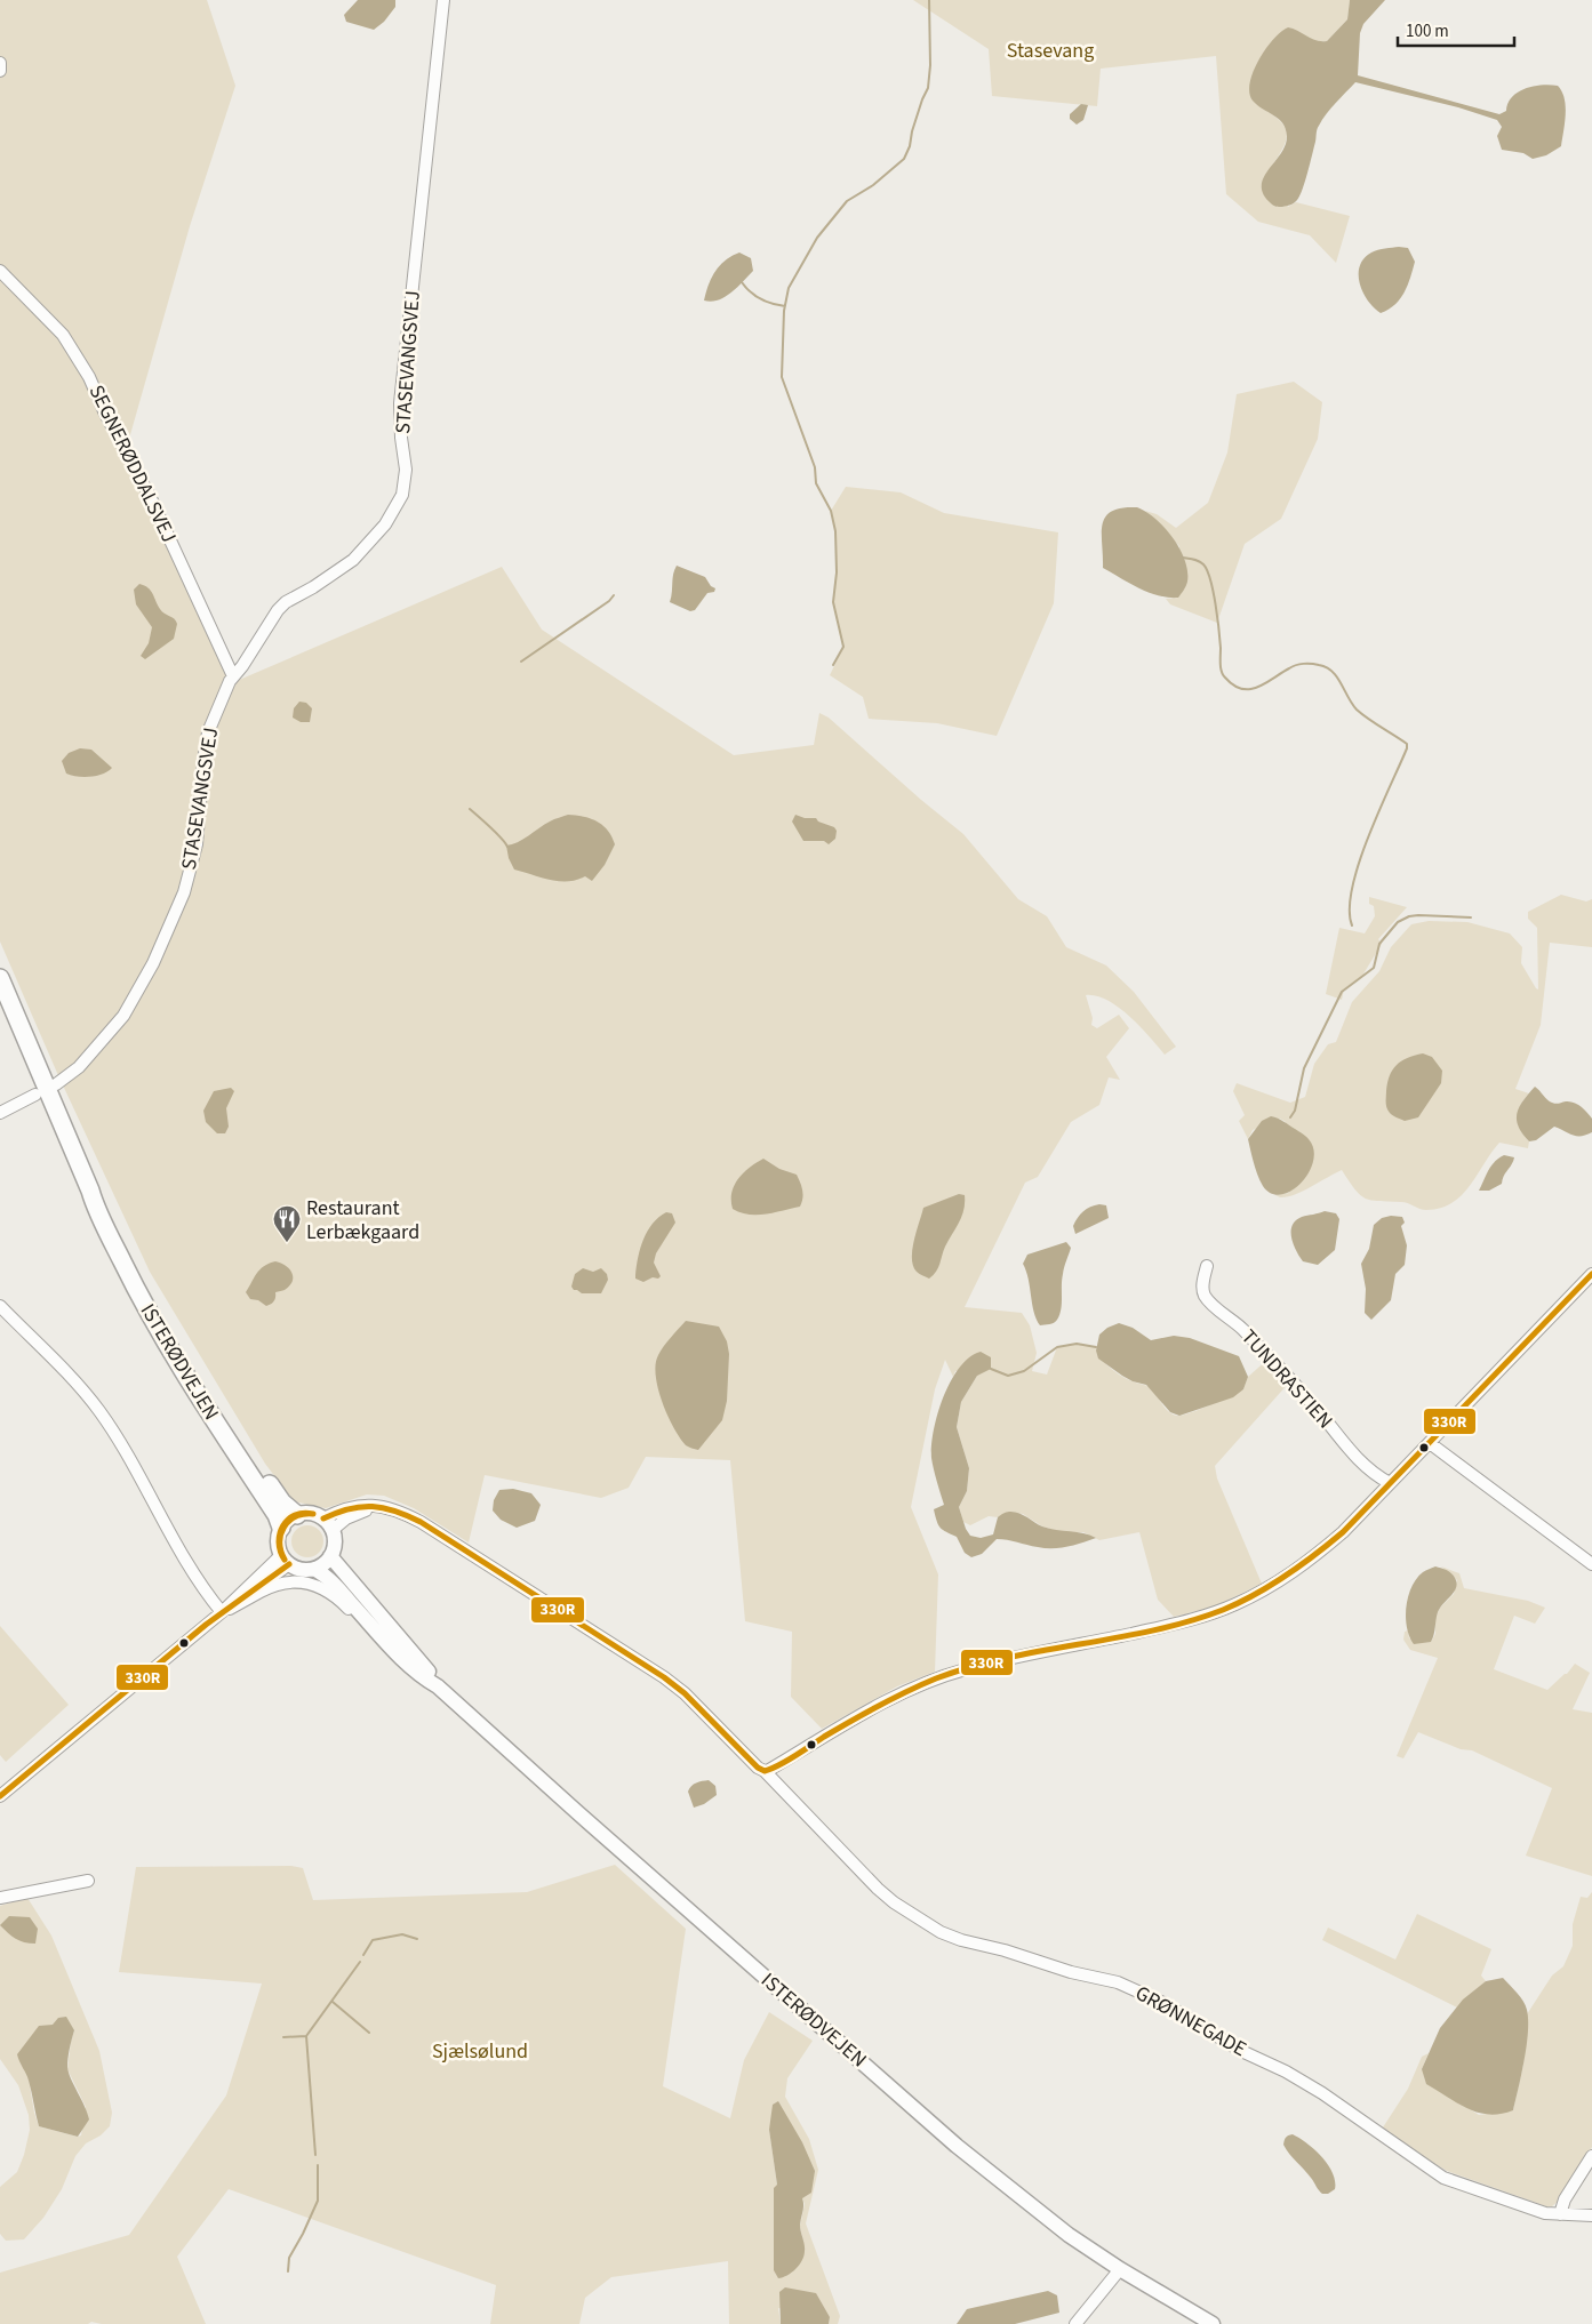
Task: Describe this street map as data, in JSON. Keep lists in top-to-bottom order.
{
  "streets": {
    "highway": ["ISTERØDVEJEN"],
    "street": [
      "STASEVANGSVEJ",
      "SEGNERØDDALSVEJ",
      "TUNDRASTIEN",
      "GRØNNEGADE"
    ]
  },
  "crossings": [
    ["STASEVANGSVEJ", "SEGNERØDDALSVEJ"],
    ["ISTERØDVEJEN", "GRØNNEGADE"]
  ],
  "parks": ["Stasevang", "Sjælsølund"],
  "places": {
    "restaurant": ["Restaurant Lerbækgaard"]
  },
  "lines": ["transit line 330R"],
  "scale_bar": "100 m"
}
